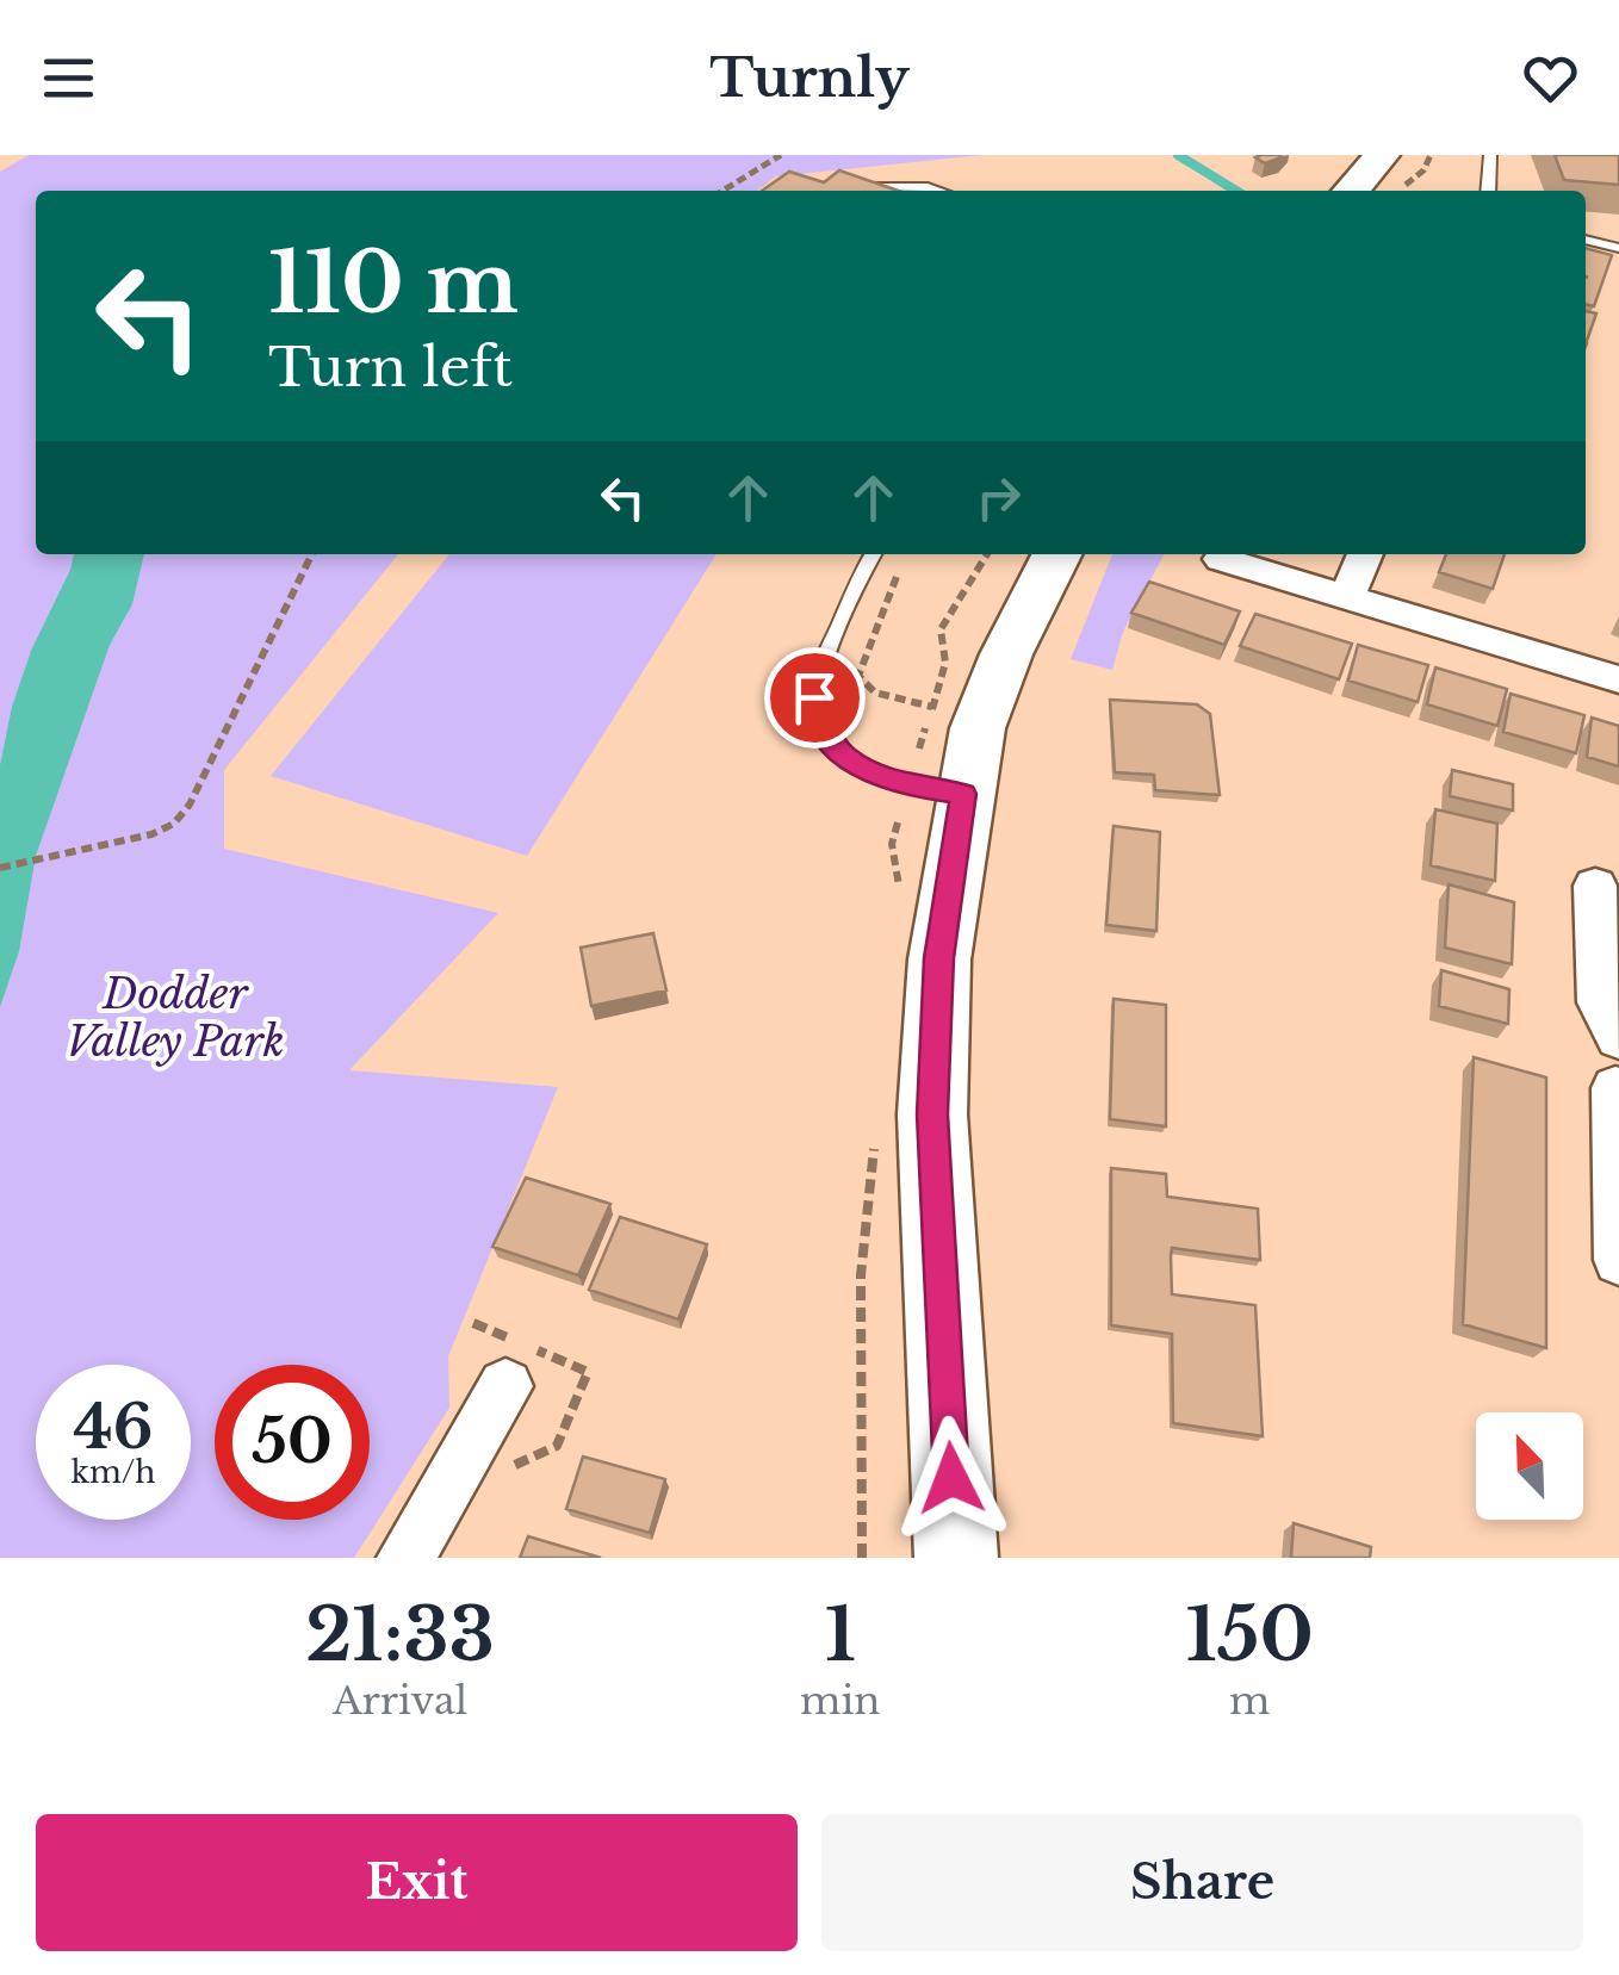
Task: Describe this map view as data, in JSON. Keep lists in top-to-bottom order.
{
  "parks": ["Dodder Valley Park"],
  "north": "top left",
  "page": {
    "header": "Turnly",
    "turn": ["110 m", "Turn left"],
    "speed": "46 km/h",
    "limit": "50",
    "eta": [
      "21:33",
      "Arrival",
      "1",
      "min",
      "150",
      "m"
    ],
    "buttons": ["Exit", "Share"]
  }
}
